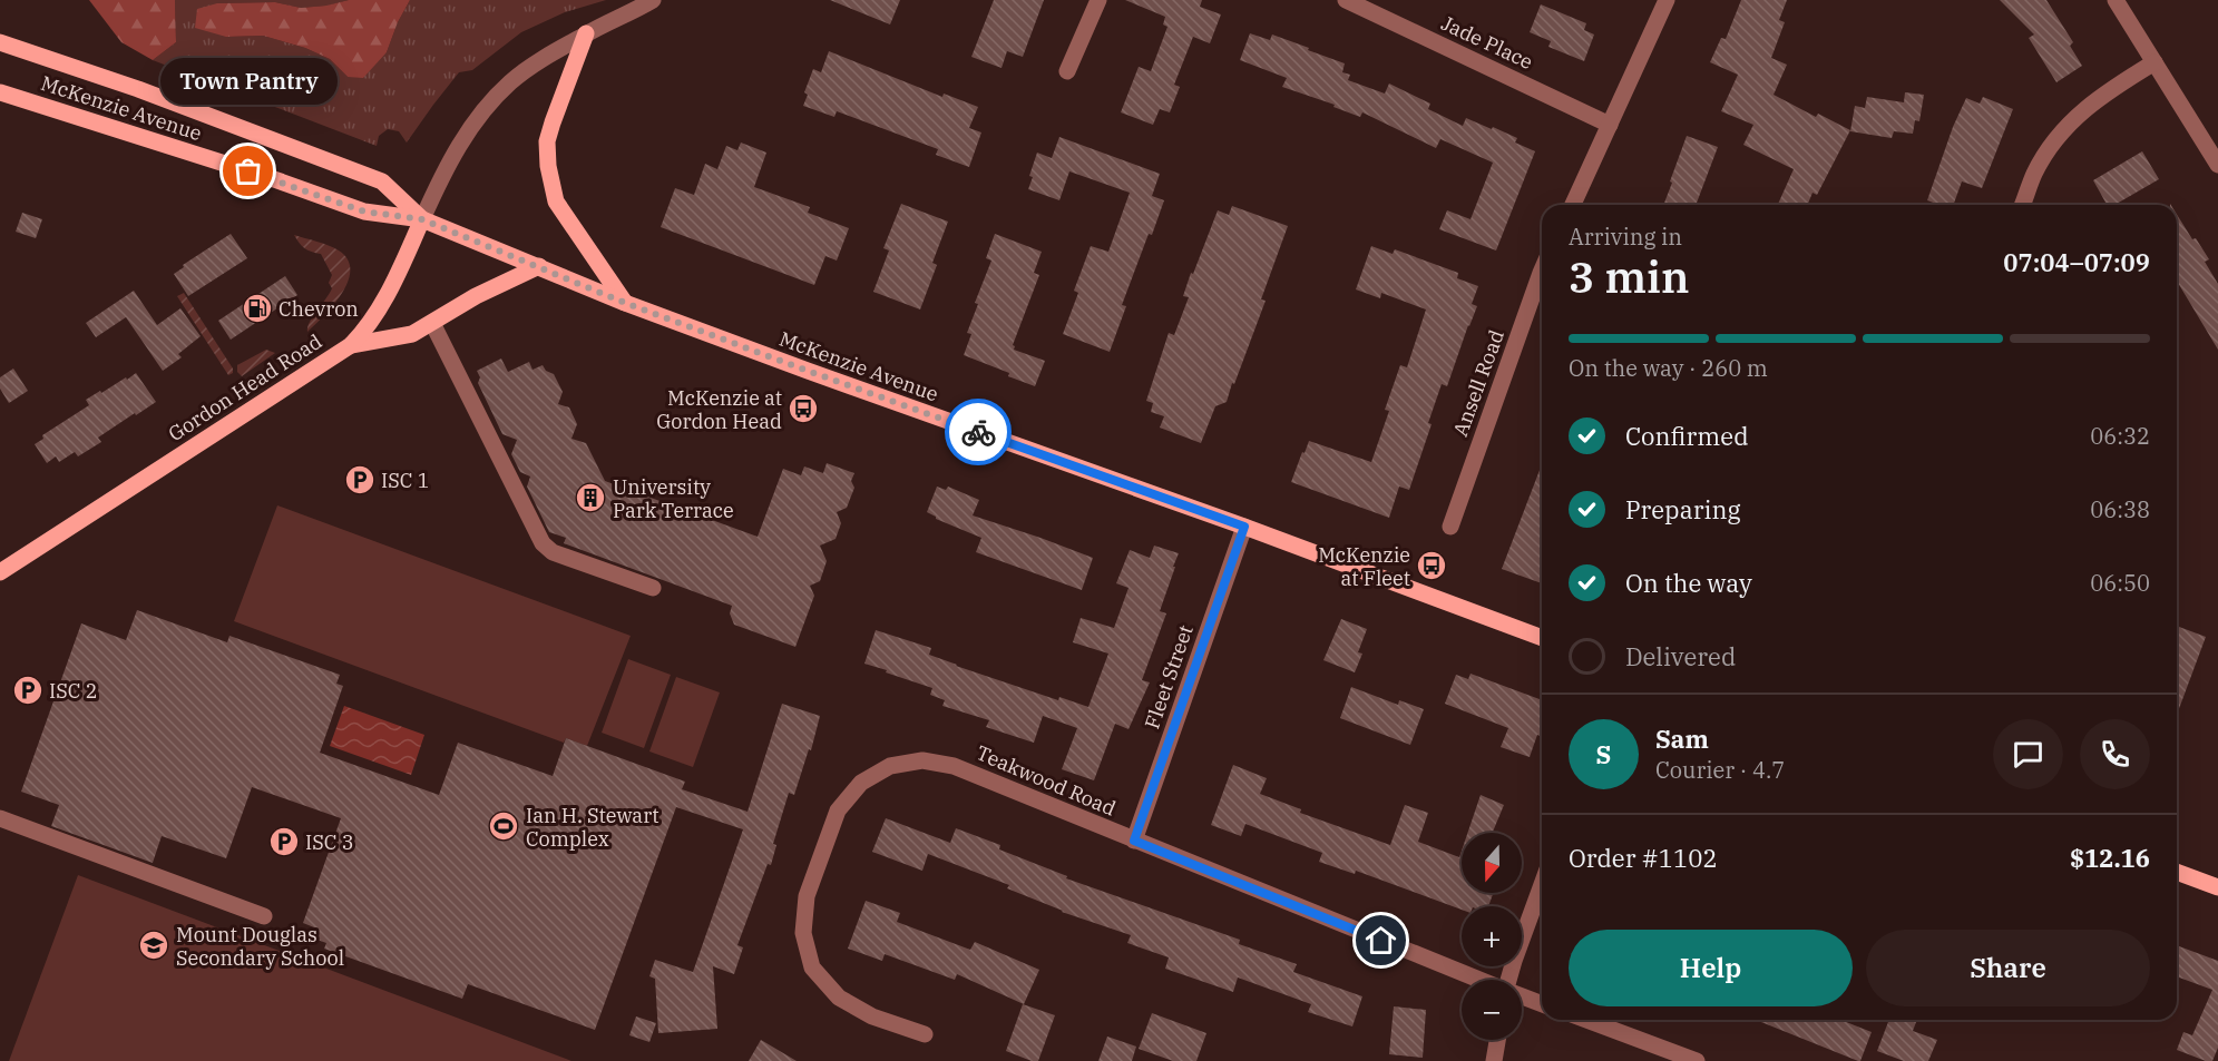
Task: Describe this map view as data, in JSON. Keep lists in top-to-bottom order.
{
  "streets": {
    "main road": ["McKenzie Avenue", "Gordon Head Road"],
    "street": [
      "Jade Place",
      "Ansell Road",
      "Fleet Street",
      "Teakwood Road"
    ]
  },
  "crossings": [
    ["McKenzie Avenue", "Gordon Head Road"],
    ["McKenzie Avenue", "Fleet Street"],
    ["Fleet Street", "Teakwood Road"]
  ],
  "places": {
    "other": ["Town Pantry"],
    "fuel station": ["Chevron"],
    "bus stop": ["McKenzie at Gordon Head", "McKenzie at Fleet"],
    "parking": ["ISC 1", "ISC 2", "ISC 3"],
    "building": ["University Park Terrace"],
    "sports": ["Ian H. Stewart Complex"],
    "school or university": ["Mount Douglas Secondary School"]
  },
  "north": "bottom",
  "page": {
    "bubble": "Town Pantry",
    "heading": ["3 min", "Arriving in", "07:04–07:09"],
    "panel": [
      "Sam",
      "Courier · 4.7",
      "Order #1102",
      "$12.16"
    ],
    "bar": "On the way · 260 m",
    "list": [
      ["Confirmed", "06:32"],
      ["Preparing", "06:38"],
      ["On the way", "06:50"],
      "Delivered"
    ],
    "round": "S",
    "map_buttons": ["+", "−"],
    "buttons": ["Help", "Share"]
  }
}
